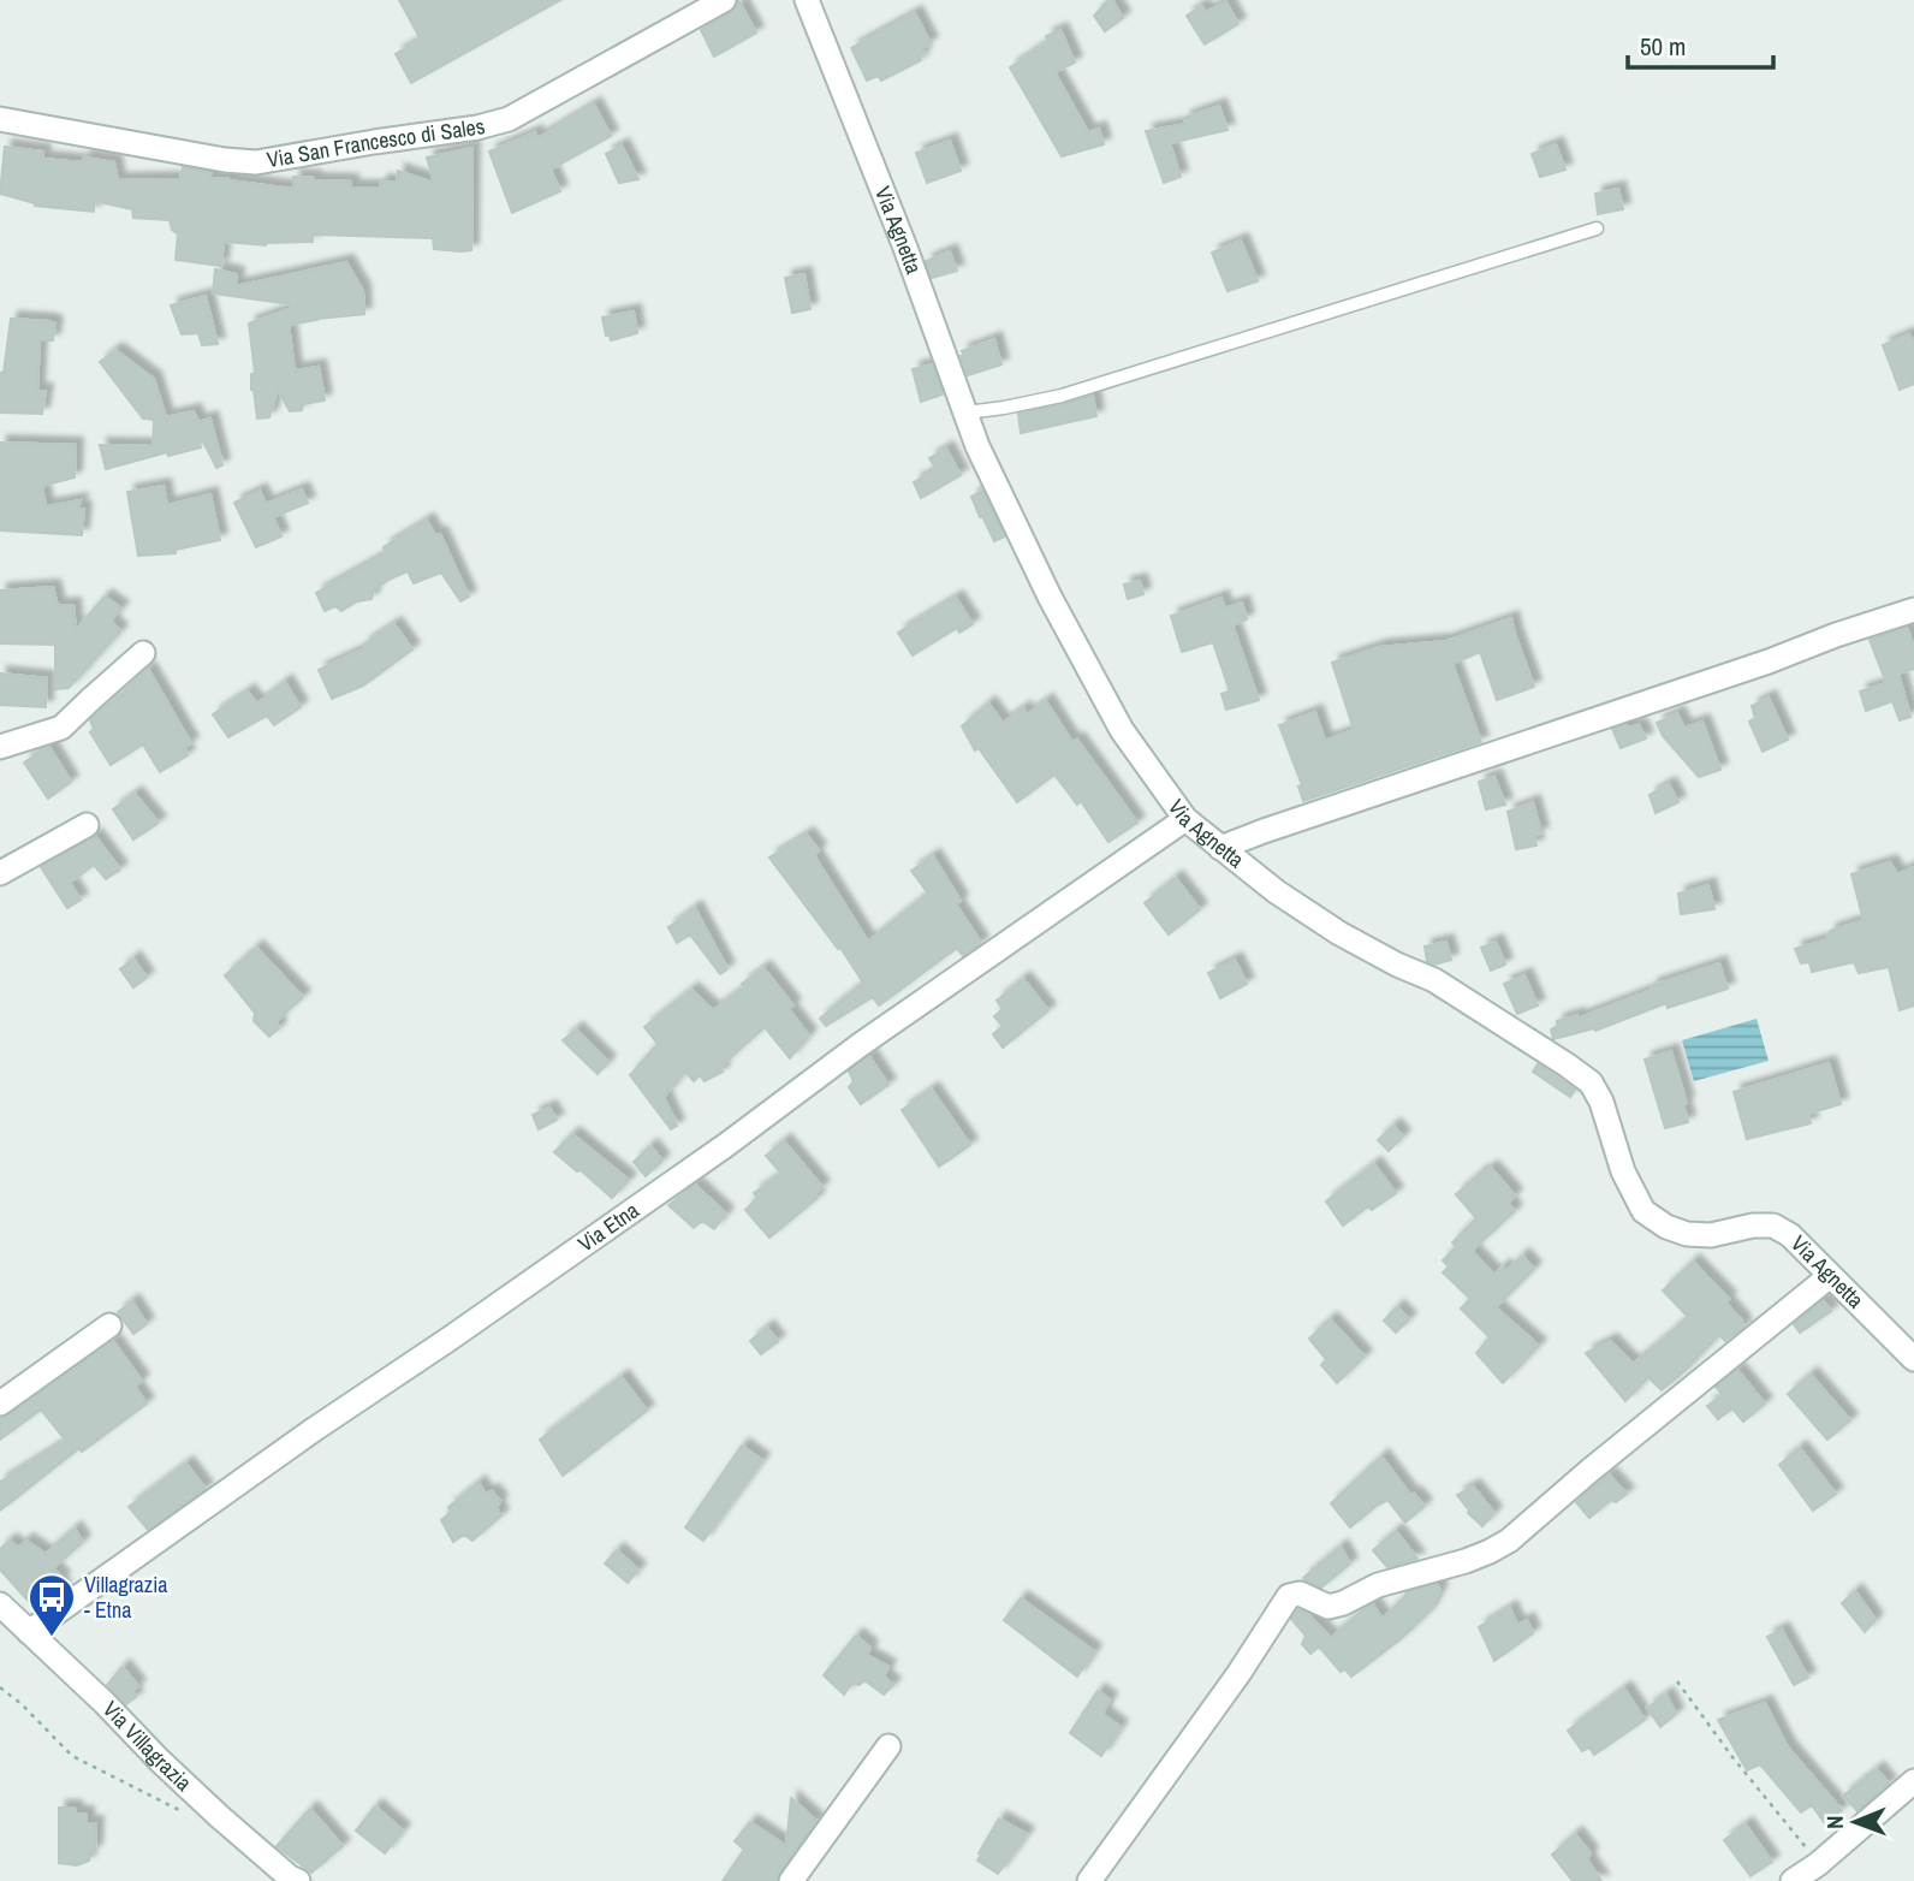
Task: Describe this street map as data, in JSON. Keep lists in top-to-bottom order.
{
  "streets": {
    "street": [
      "Via San Francesco di Sales",
      "Via Agnetta",
      "Via Etna",
      "Via Villagrazia"
    ]
  },
  "crossings": [
    ["Via Agnetta", "Via Etna"],
    ["Via Etna", "Via Villagrazia"]
  ],
  "places": {
    "bus stop": ["Villagrazia - Etna"]
  },
  "scale_bar": "50 m",
  "north": "left"
}
